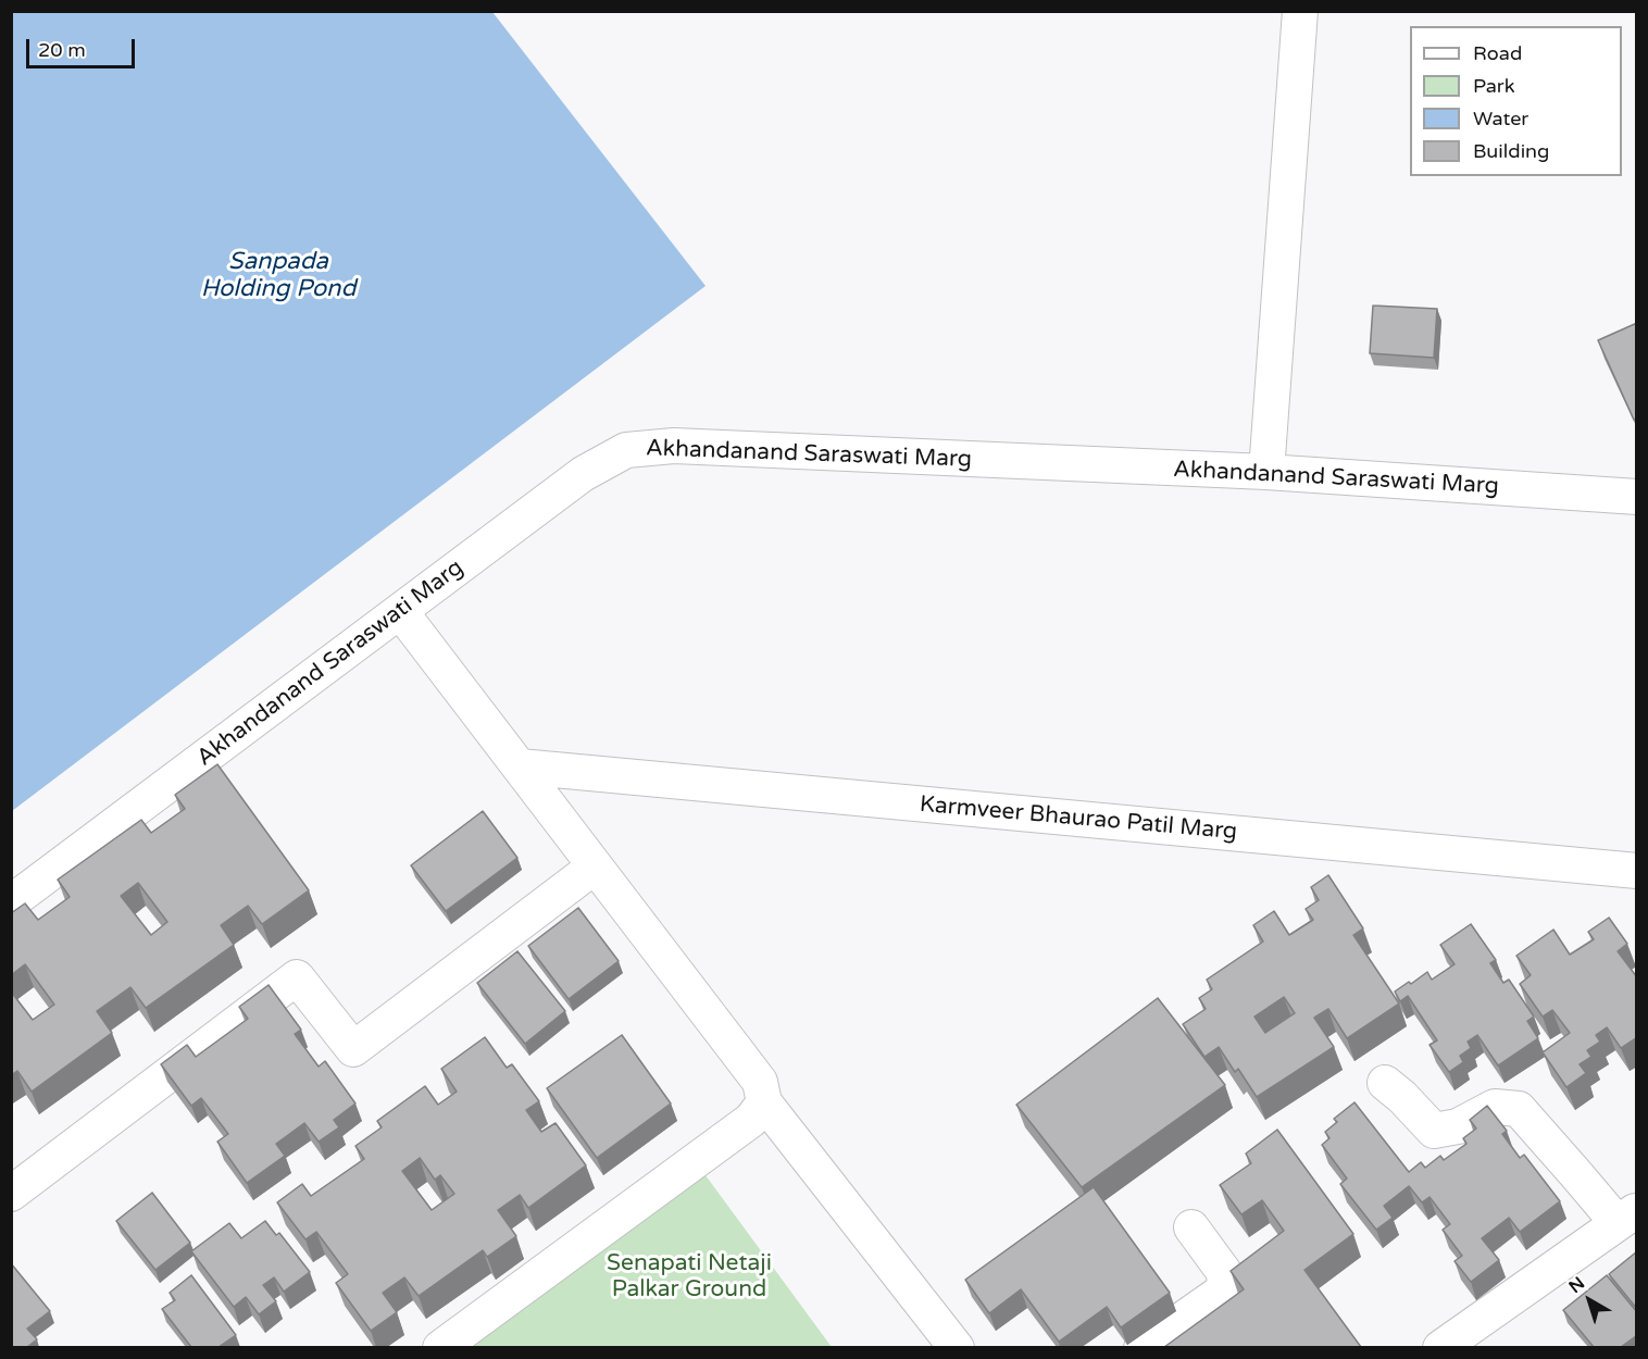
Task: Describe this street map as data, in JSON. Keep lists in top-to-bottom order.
{
  "streets": {
    "street": ["Akhandanand Saraswati Marg", "Karmveer Bhaurao Patil Marg"]
  },
  "water": ["Sanpada Holding Pond"],
  "parks": ["Senapati Netaji Palkar Ground"],
  "legend": [
    "Road",
    "Park",
    "Water",
    "Building"
  ],
  "scale_bar": "20 m",
  "north": "top left"
}
